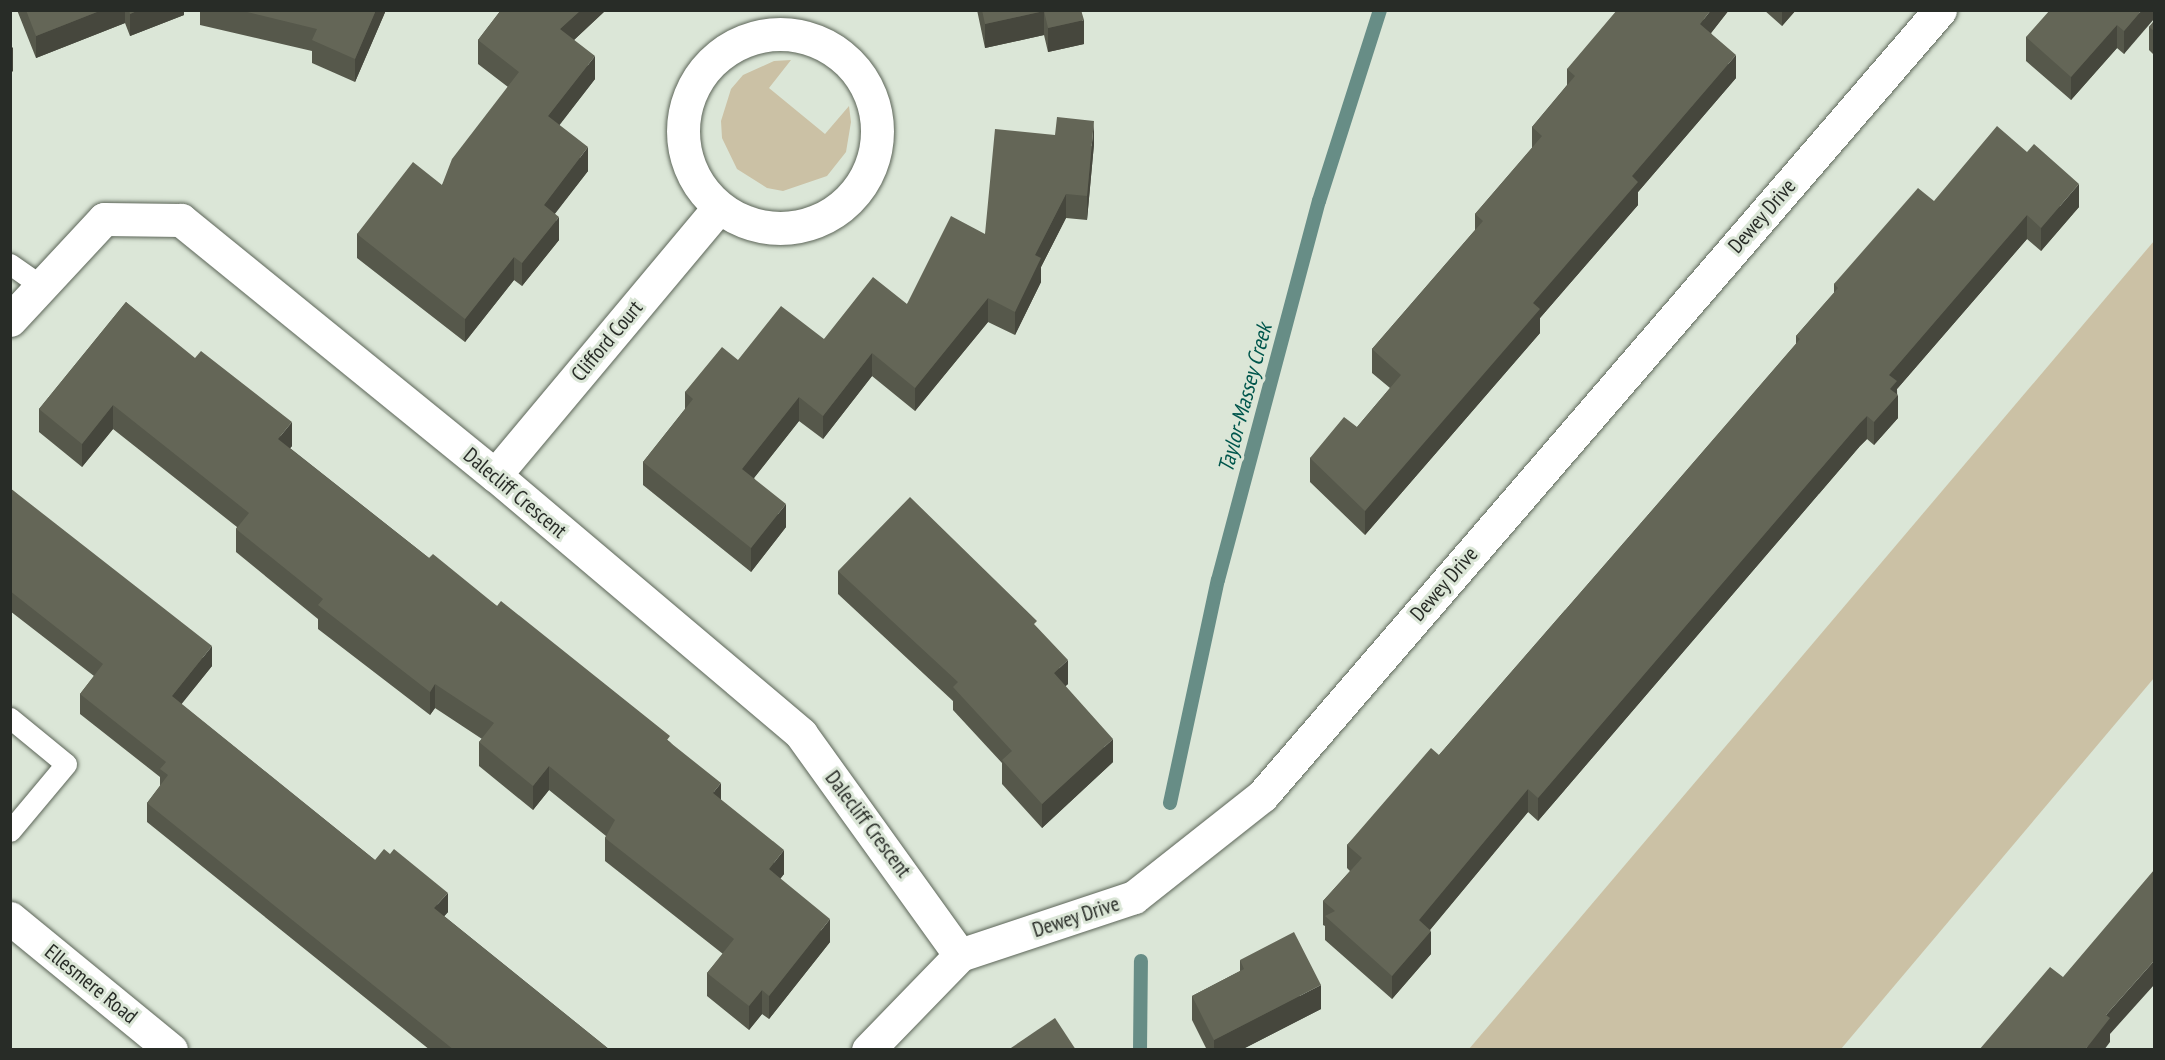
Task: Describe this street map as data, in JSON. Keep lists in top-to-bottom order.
{
  "streets": {
    "street": [
      "Dewey Drive",
      "Clifford Court",
      "Dalecliff Crescent",
      "Ellesmere Road"
    ]
  },
  "crossings": [
    ["Dewey Drive", "Dalecliff Crescent"],
    ["Clifford Court", "Dalecliff Crescent"]
  ],
  "water": ["Taylor-Massey Creek"]
}
